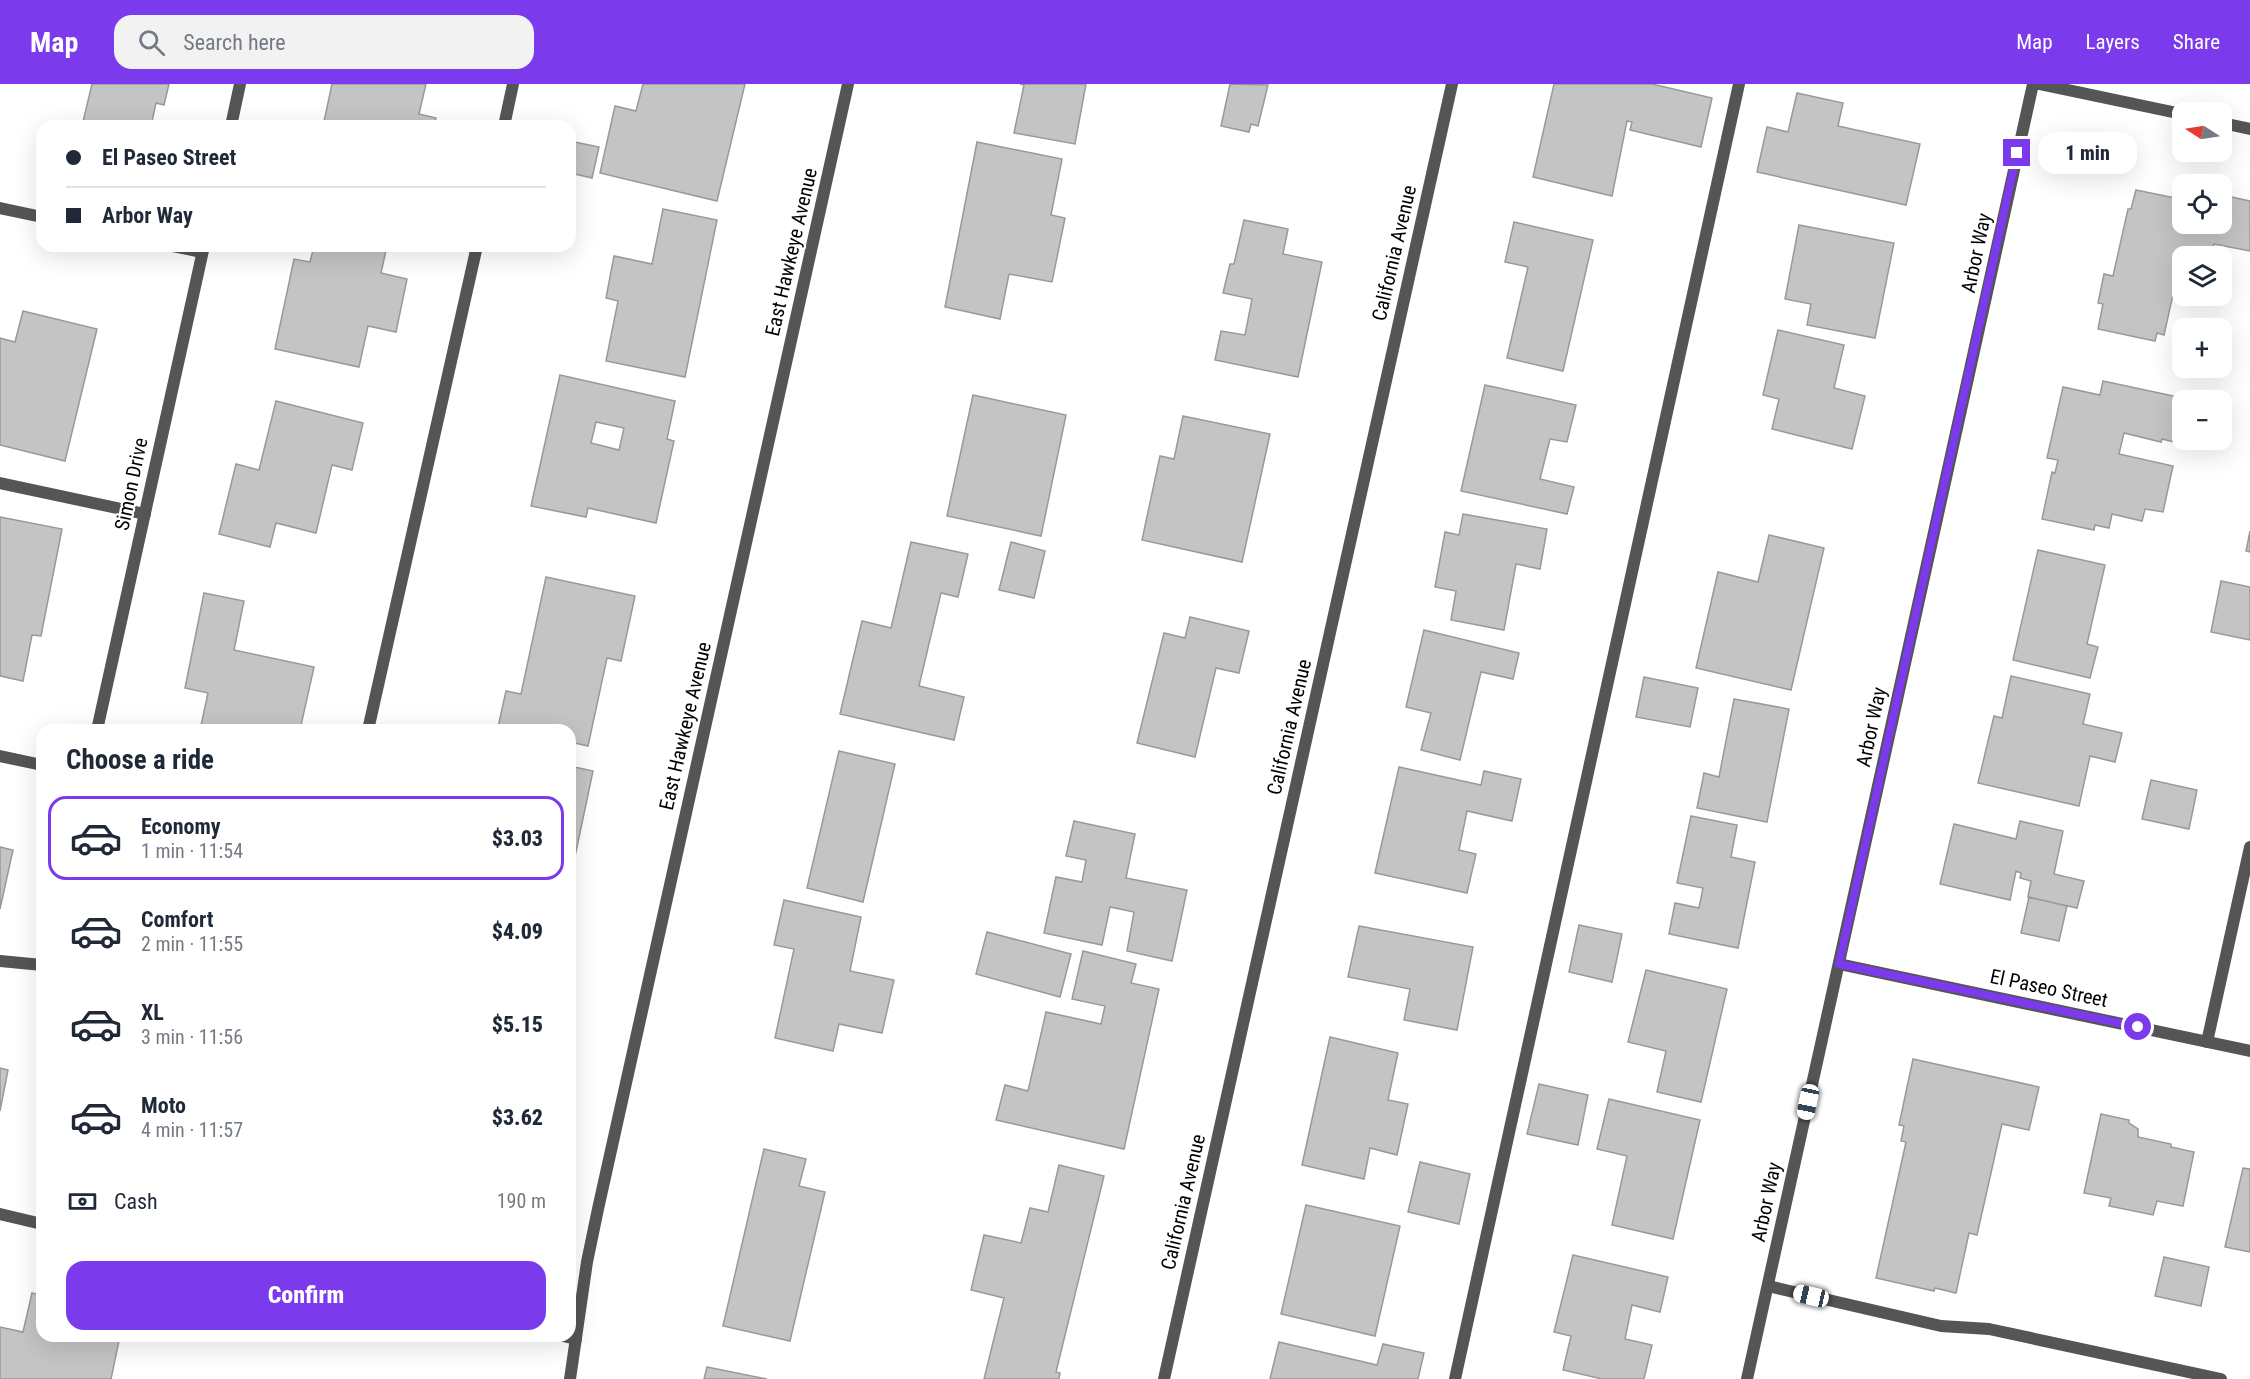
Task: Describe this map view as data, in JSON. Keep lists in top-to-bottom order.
{
  "streets": {
    "street": [
      "East Hawkeye Avenue",
      "California Avenue",
      "Arbor Way",
      "Simon Drive",
      "El Paseo Street"
    ]
  },
  "crossings": [
    ["Arbor Way", "El Paseo Street"]
  ],
  "north": "left",
  "page": {
    "header": "Map",
    "search": "Search here",
    "nav": ["Map", "Layers", "Share"],
    "map_buttons": ["+", "−"],
    "banner": ["El Paseo Street", "Arbor Way"],
    "bubble": "1 min",
    "heading": "Choose a ride",
    "list": [
      {
        "name": "Economy",
        "note": "1 min · 11:54",
        "value": "$3.03"
      },
      {
        "name": "Comfort",
        "note": "2 min · 11:55",
        "value": "$4.09"
      },
      {
        "name": "XL",
        "note": "3 min · 11:56",
        "value": "$5.15"
      },
      {
        "name": "Moto",
        "note": "4 min · 11:57",
        "value": "$3.62"
      }
    ],
    "pay": ["Cash", "190 m"],
    "buttons": "Confirm"
  }
}
